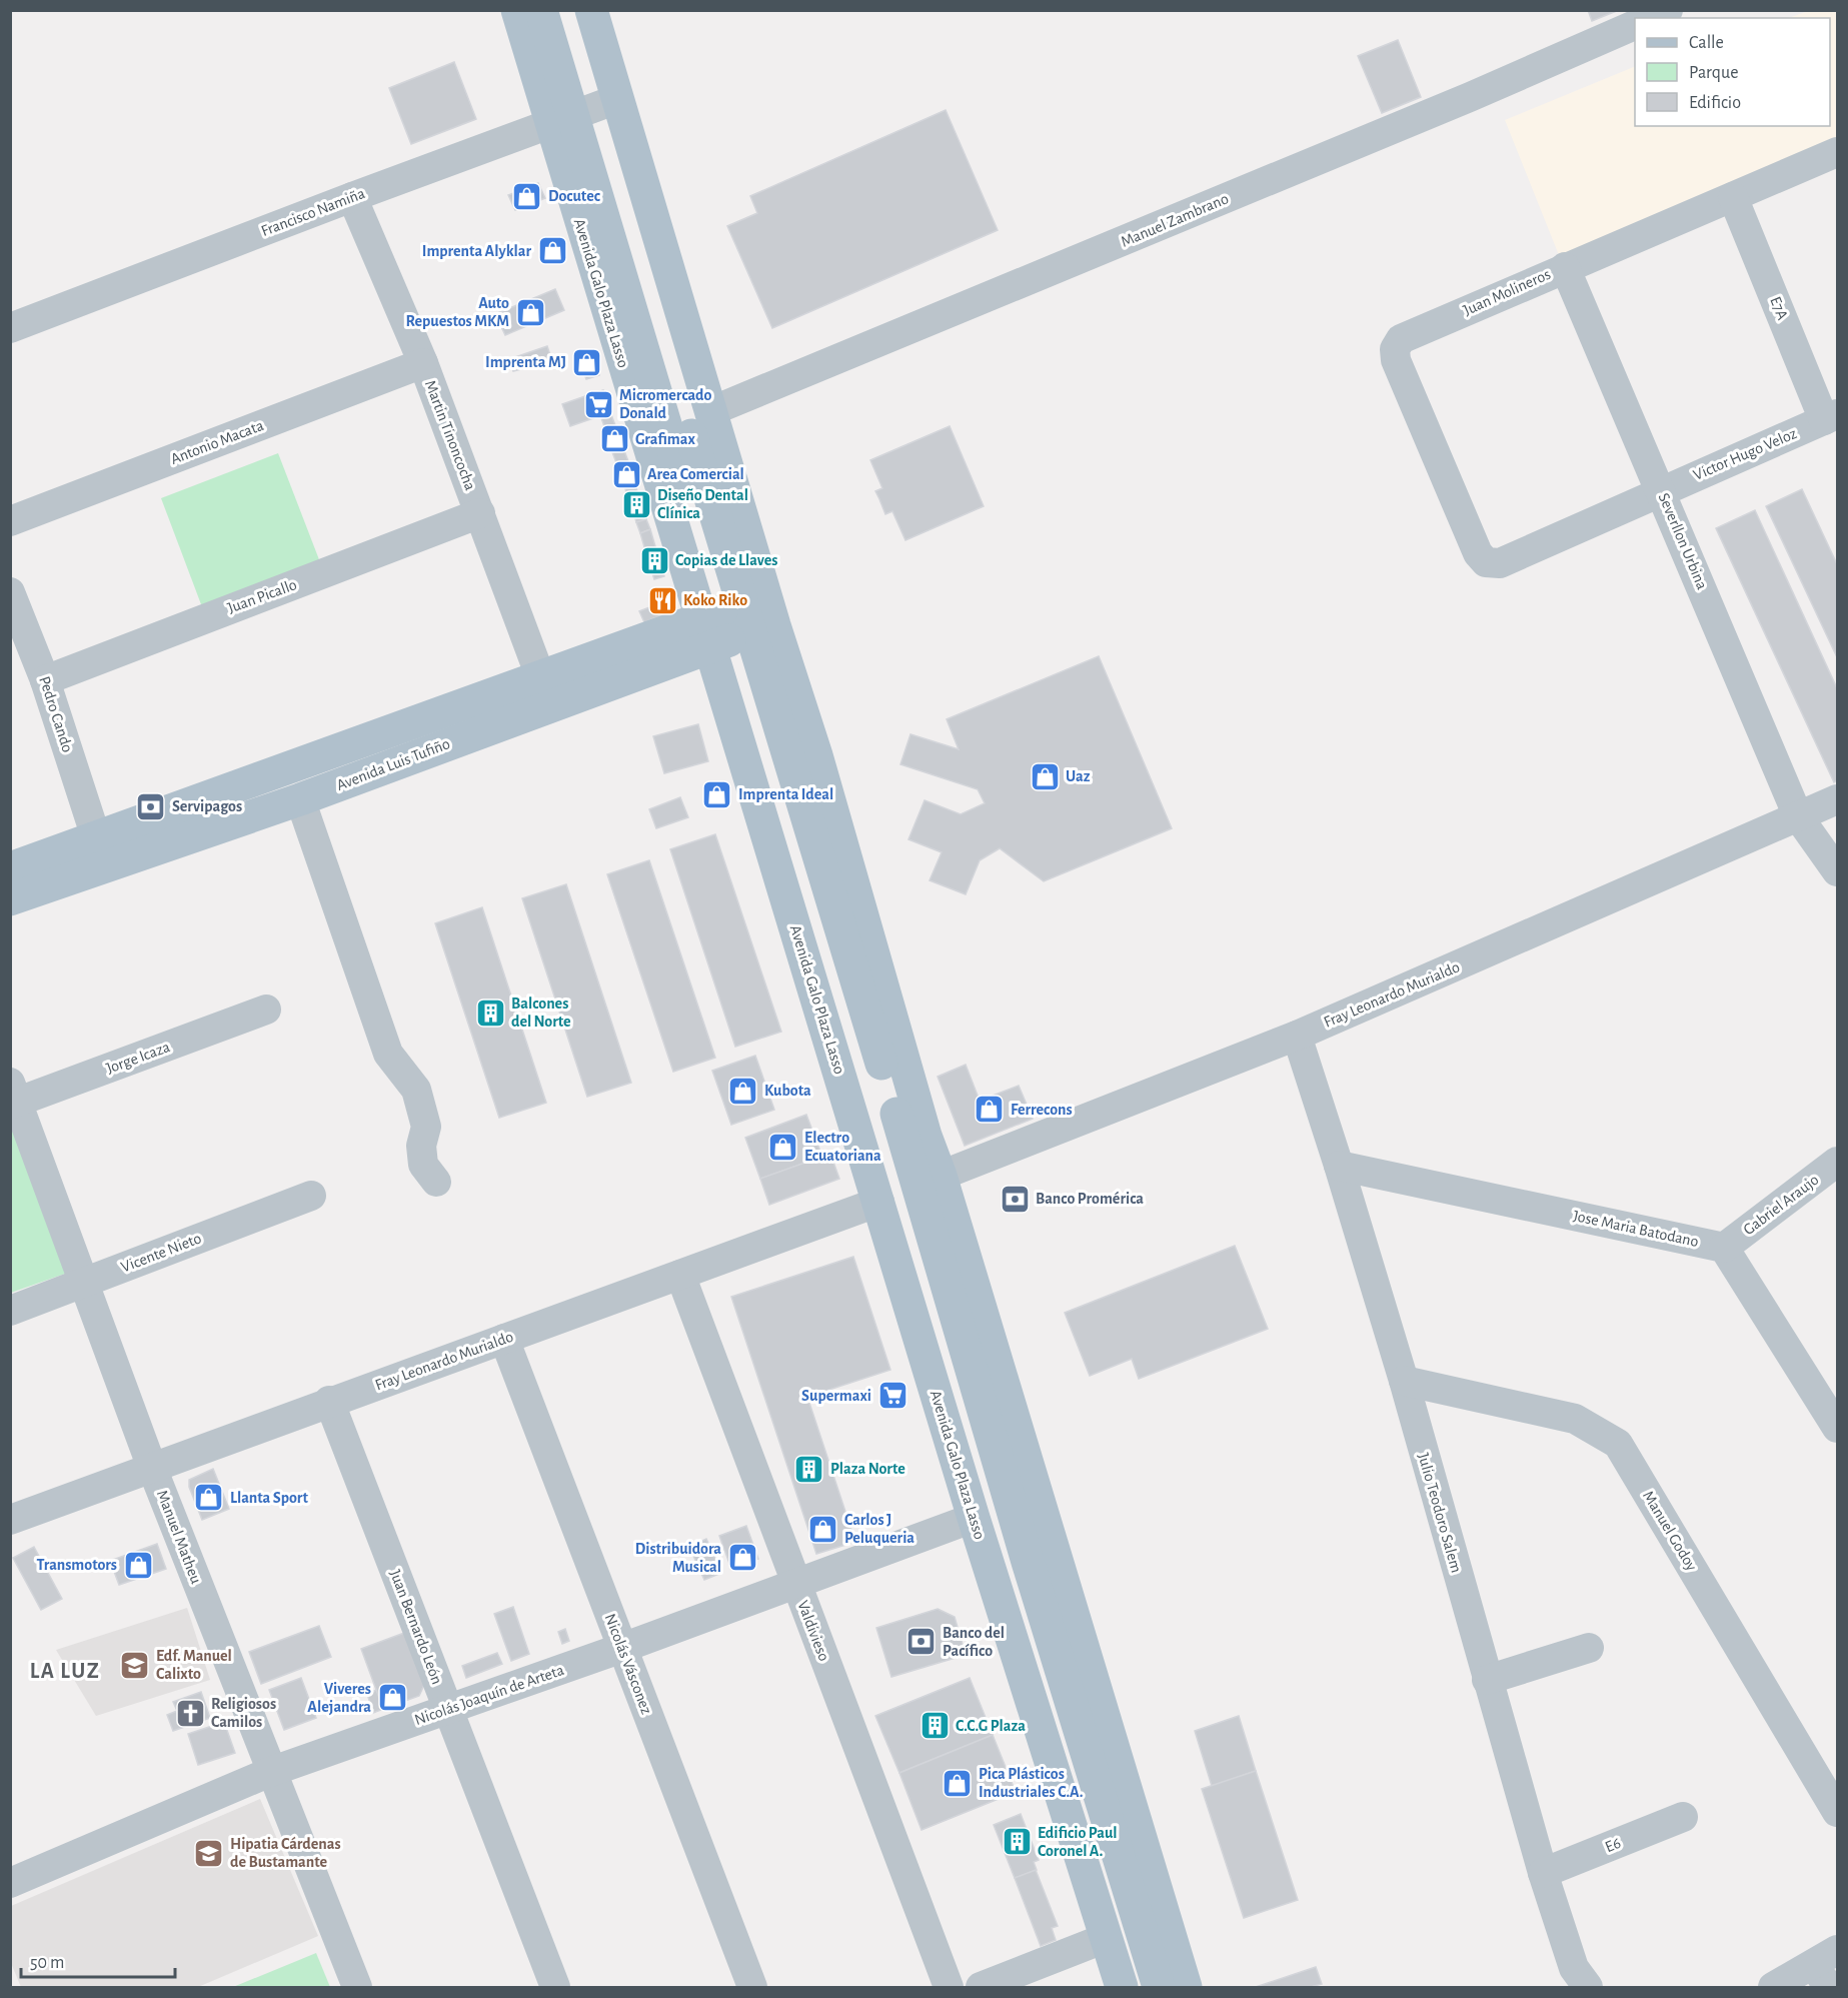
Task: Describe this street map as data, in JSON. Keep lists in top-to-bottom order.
{
  "streets": {
    "main road": ["Avenida Galo Plaza Lasso", "Avenida Luis Tufiño"],
    "street": [
      "Francisco Namiña",
      "Manuel Zambrano",
      "Juan Molineros",
      "E7A",
      "Martin Tinoncocha",
      "Antonio Macata",
      "Victor Hugo Veloz",
      "Severllon Urbina",
      "Juan Picallo",
      "Pedro Cando",
      "Fray Leonardo Murialdo",
      "Jorge Icaza",
      "Gabriel Araujo",
      "Jose Maria Batodano",
      "Vicente Nieto",
      "Julio Teodoro Salem",
      "Manuel Godoy",
      "Manuel Matheu",
      "Juan Bernardo León",
      "Valdivieso",
      "Nicolás Vásconez",
      "Nicolás Joaquín de Arteta",
      "E6"
    ]
  },
  "crossings": [
    ["Francisco Namiña", "Avenida Galo Plaza Lasso"],
    ["Francisco Namiña", "Martin Tinoncocha"],
    ["Manuel Zambrano", "Avenida Galo Plaza Lasso"],
    ["Juan Molineros", "E7A"],
    ["Juan Molineros", "Victor Hugo Veloz"],
    ["Juan Molineros", "Severllon Urbina"],
    ["Avenida Galo Plaza Lasso", "Avenida Luis Tufiño"],
    ["Avenida Galo Plaza Lasso", "Fray Leonardo Murialdo"],
    ["Avenida Galo Plaza Lasso", "Nicolás Joaquín de Arteta"],
    ["E7A", "Victor Hugo Veloz"],
    ["Martin Tinoncocha", "Antonio Macata"],
    ["Martin Tinoncocha", "Juan Picallo"],
    ["Martin Tinoncocha", "Avenida Luis Tufiño"],
    ["Victor Hugo Veloz", "Severllon Urbina"],
    ["Severllon Urbina", "Fray Leonardo Murialdo"],
    ["Juan Picallo", "Pedro Cando"],
    ["Pedro Cando", "Avenida Luis Tufiño"],
    ["Fray Leonardo Murialdo", "Julio Teodoro Salem"],
    ["Fray Leonardo Murialdo", "Manuel Matheu"],
    ["Fray Leonardo Murialdo", "Juan Bernardo León"],
    ["Fray Leonardo Murialdo", "Valdivieso"],
    ["Fray Leonardo Murialdo", "Nicolás Vásconez"],
    ["Jorge Icaza", "Manuel Matheu"],
    ["Gabriel Araujo", "Jose Maria Batodano"],
    ["Jose Maria Batodano", "Julio Teodoro Salem"],
    ["Vicente Nieto", "Manuel Matheu"],
    ["Julio Teodoro Salem", "Manuel Godoy"],
    ["Julio Teodoro Salem", "E6"],
    ["Manuel Matheu", "Nicolás Joaquín de Arteta"],
    ["Juan Bernardo León", "Nicolás Joaquín de Arteta"],
    ["Valdivieso", "Nicolás Joaquín de Arteta"],
    ["Nicolás Vásconez", "Nicolás Joaquín de Arteta"]
  ],
  "districts": ["LA LUZ"],
  "places": {
    "shop": [
      "Docutec",
      "Imprenta Alyklar",
      "Auto Repuestos MKM",
      "Imprenta MJ",
      "Grafimax",
      "Area Comercial",
      "Uaz",
      "Imprenta Ideal",
      "Kubota",
      "Ferrecons",
      "Electro Ecuatoriana",
      "Llanta Sport",
      "Carlos J Peluqueria",
      "Distribuidora Musical",
      "Transmotors",
      "Viveres Alejandra",
      "Pica Plásticos Industriales C.A."
    ],
    "supermarket": ["Micromercado Donald", "Supermaxi"],
    "building": [
      "Diseño Dental Clínica",
      "Copias de Llaves",
      "Balcones del Norte",
      "Plaza Norte",
      "C.C.G Plaza",
      "Edificio Paul Coronel A."
    ],
    "restaurant": ["Koko Riko"],
    "bank": ["Servipagos", "Banco Promérica", "Banco del Pacífico"],
    "school or university": ["Edf. Manuel Calixto", "Hipatia Cárdenas de Bustamante"],
    "church": ["Religiosos Camilos"]
  },
  "legend": ["Calle", "Parque", "Edificio"],
  "scale_bar": "50 m"
}
